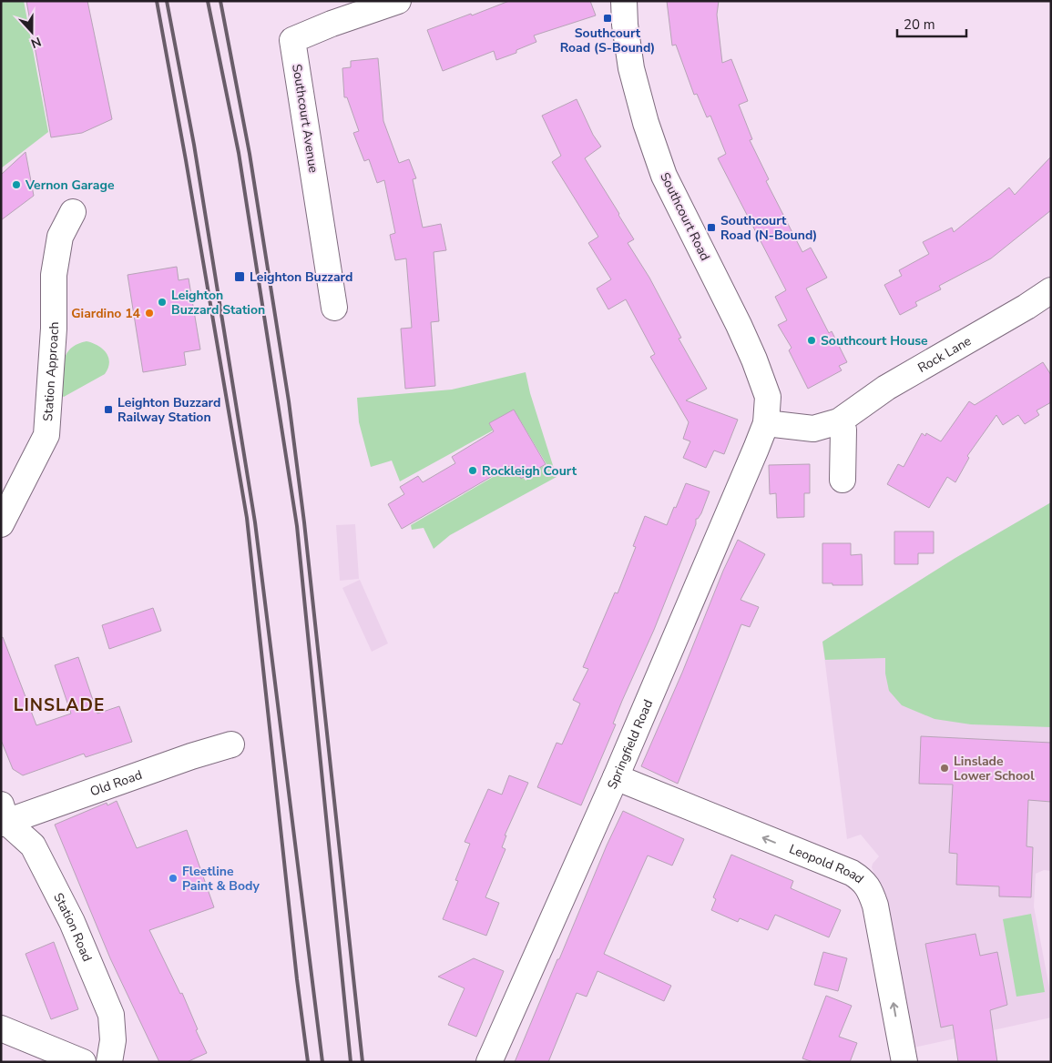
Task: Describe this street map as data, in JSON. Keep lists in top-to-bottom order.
{
  "streets": {
    "street": [
      "Southcourt Avenue",
      "Southcourt Road",
      "Rock Lane",
      "Station Approach",
      "Springfield Road",
      "Old Road",
      "Leopold Road",
      "Station Road"
    ]
  },
  "crossings": [
    ["Southcourt Road", "Rock Lane"],
    ["Southcourt Road", "Springfield Road"],
    ["Rock Lane", "Springfield Road"],
    ["Springfield Road", "Leopold Road"],
    ["Old Road", "Station Road"]
  ],
  "one_way": ["Leopold Road"],
  "districts": ["LINSLADE"],
  "places": {
    "transit": [
      "Southcourt Road (S-Bound)",
      "Southcourt Road (N-Bound)",
      "Leighton Buzzard",
      "Leighton Buzzard Railway Station"
    ],
    "other": [
      "Vernon Garage",
      "Leighton Buzzard Station",
      "Giardino 14",
      "Southcourt House",
      "Rockleigh Court",
      "Linslade Lower School",
      "Fleetline Paint & Body"
    ]
  },
  "scale_bar": "20 m",
  "north": "bottom"
}
